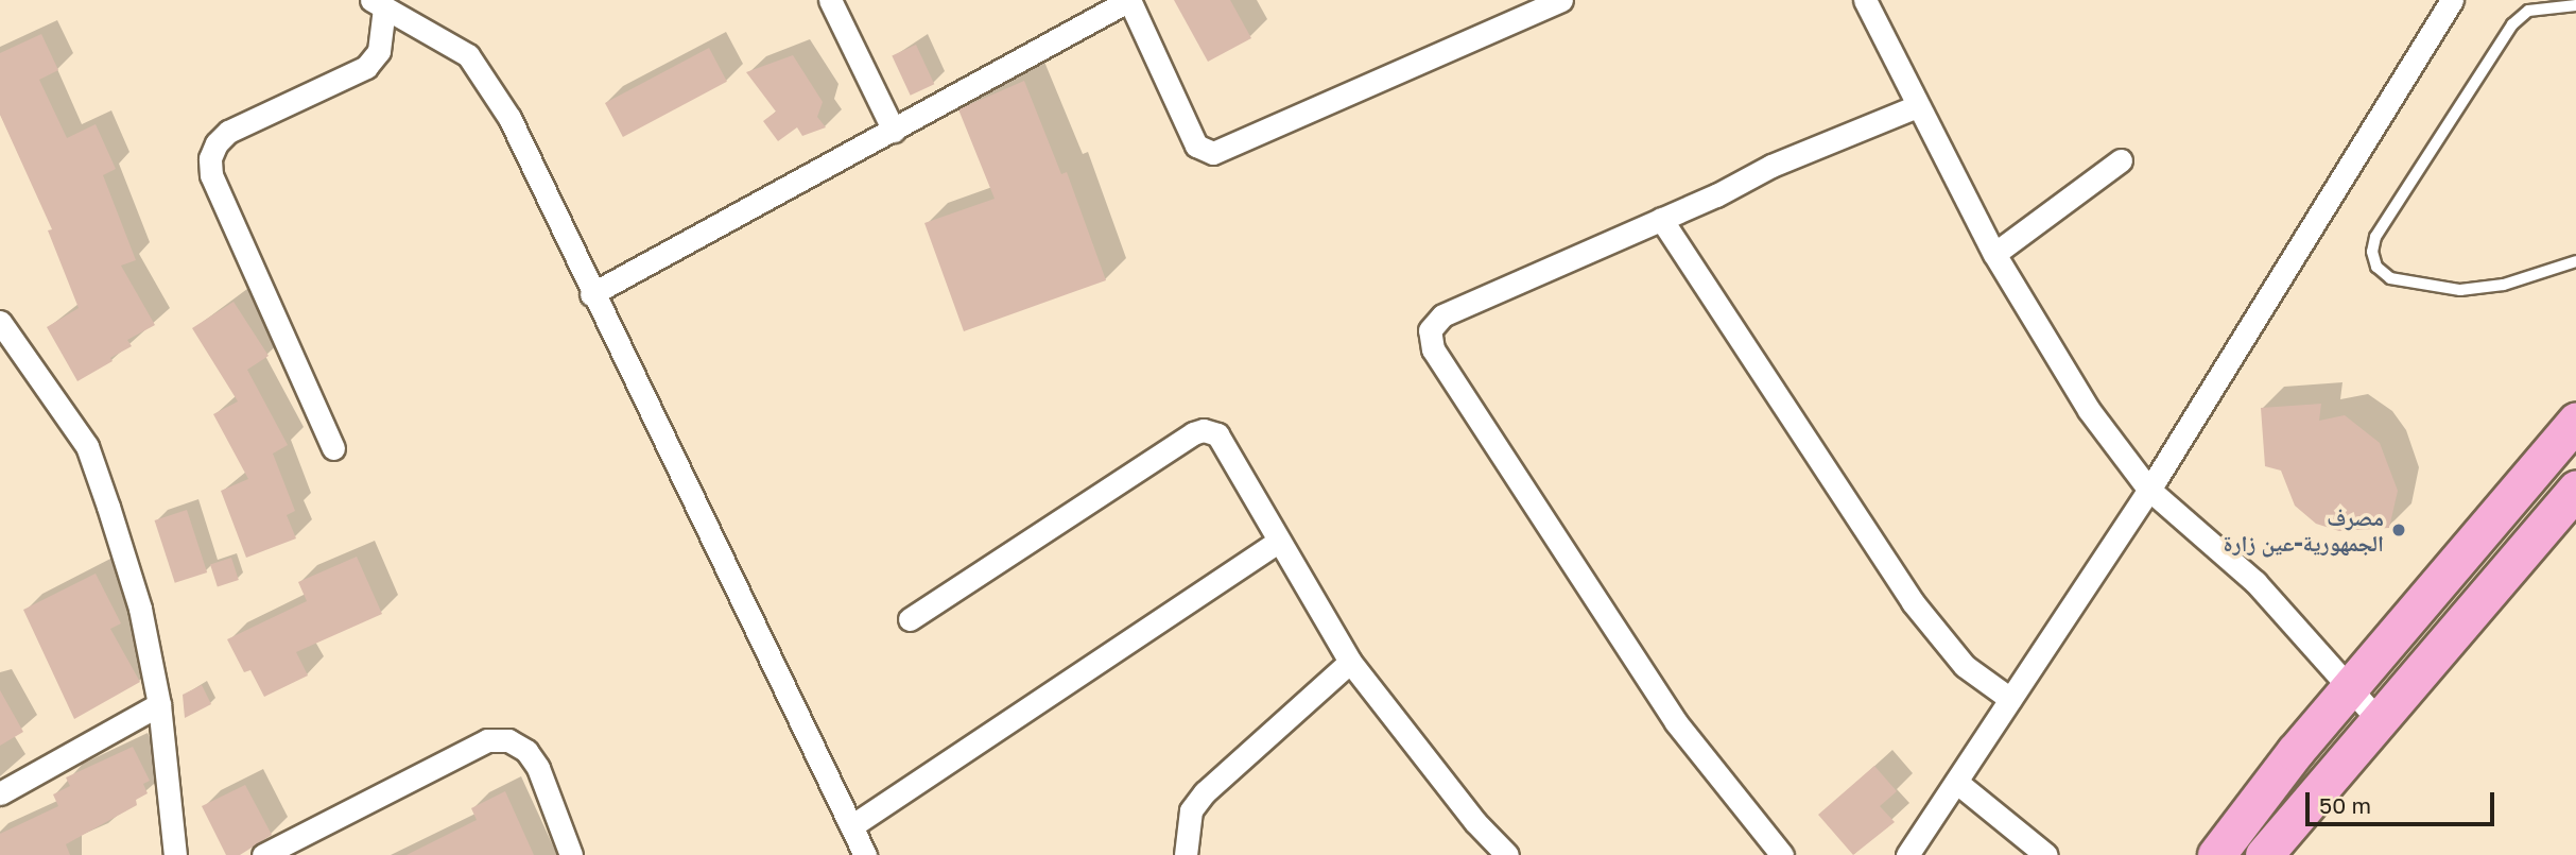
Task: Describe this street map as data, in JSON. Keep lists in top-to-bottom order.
{
  "places": ["مصرف الجمهورية-عين زارة"],
  "scale_bar": "50 m"
}
